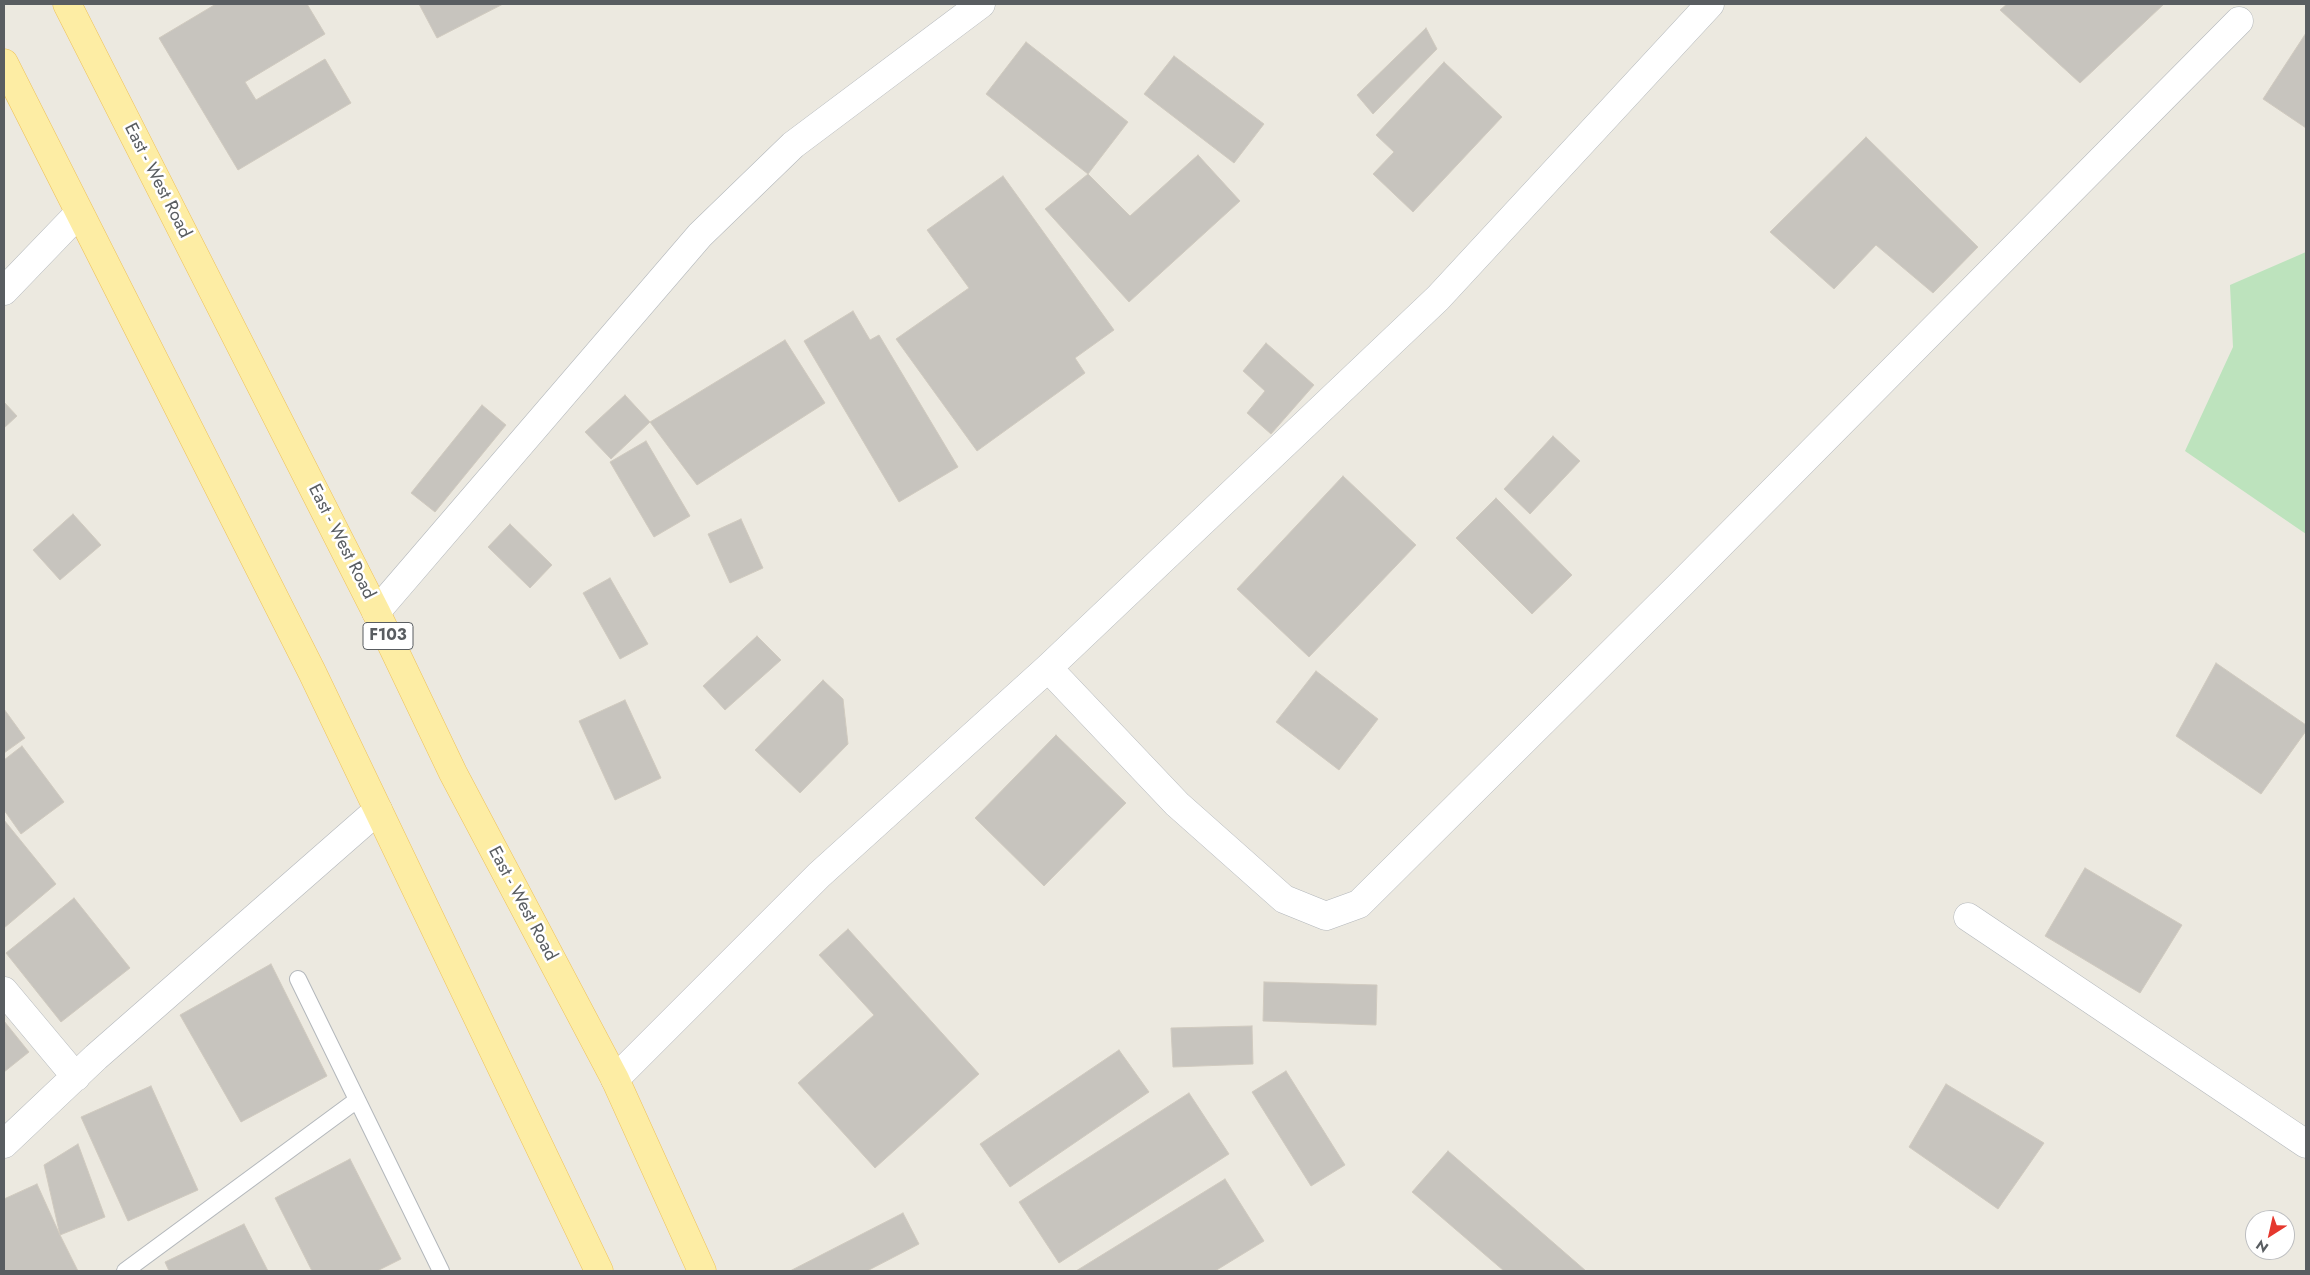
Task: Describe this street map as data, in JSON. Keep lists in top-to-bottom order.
{
  "streets": {
    "main road": ["East - West Road", "F103"]
  },
  "north": "bottom left"
}
